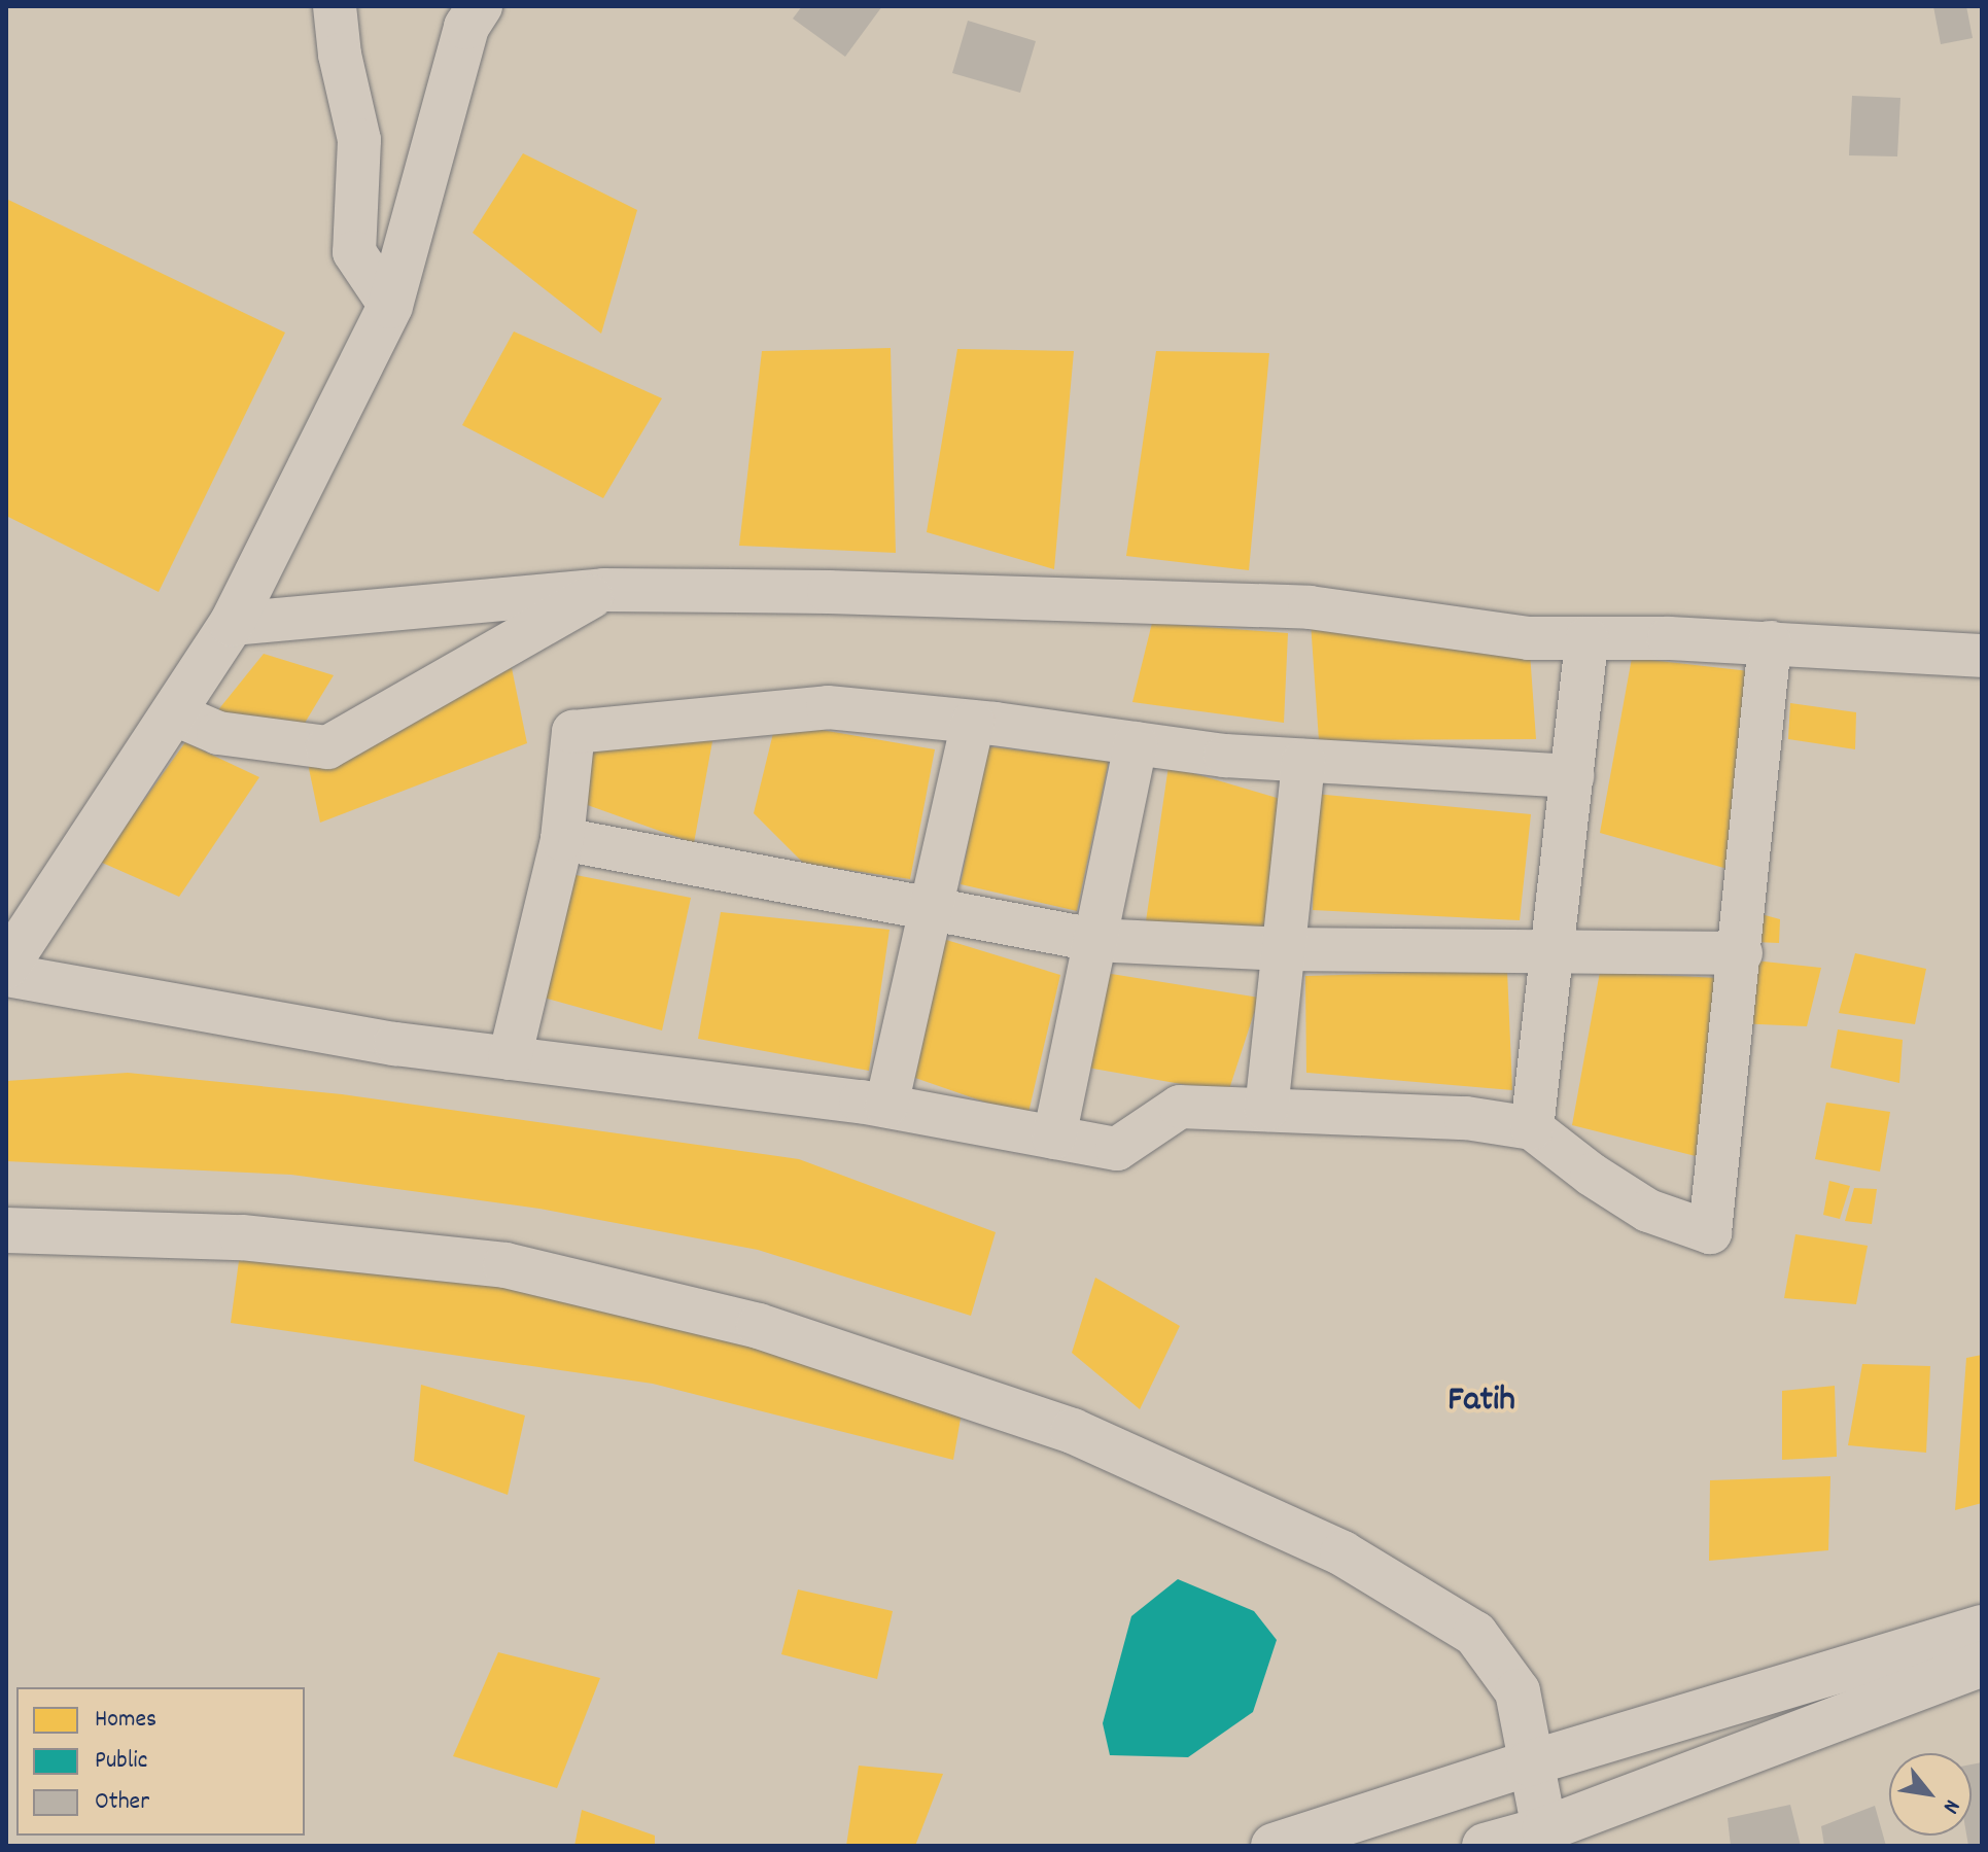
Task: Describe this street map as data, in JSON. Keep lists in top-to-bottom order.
{
  "districts": ["Fatih"],
  "legend": ["Homes", "Public", "Other"],
  "north": "bottom right"
}
